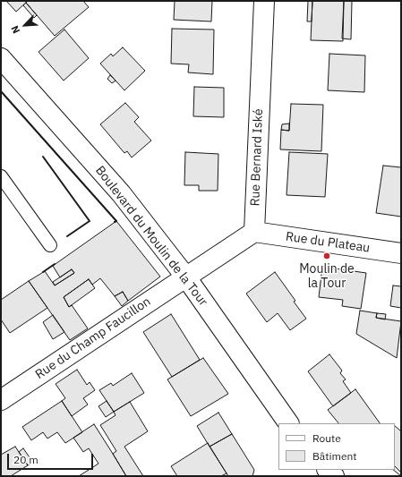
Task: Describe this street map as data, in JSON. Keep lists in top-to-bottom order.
{
  "streets": {
    "street": [
      "Rue Bernard Iské",
      "Boulevard du Moulin de la Tour",
      "Rue du Plateau",
      "Rue du Champ Faucillon"
    ]
  },
  "crossings": [
    ["Rue Bernard Iské", "Rue du Plateau"],
    ["Boulevard du Moulin de la Tour", "Rue du Champ Faucillon"]
  ],
  "places": ["Moulin de la Tour"],
  "legend": ["Route", "Bâtiment"],
  "scale_bar": "20 m",
  "north": "bottom left"
}
